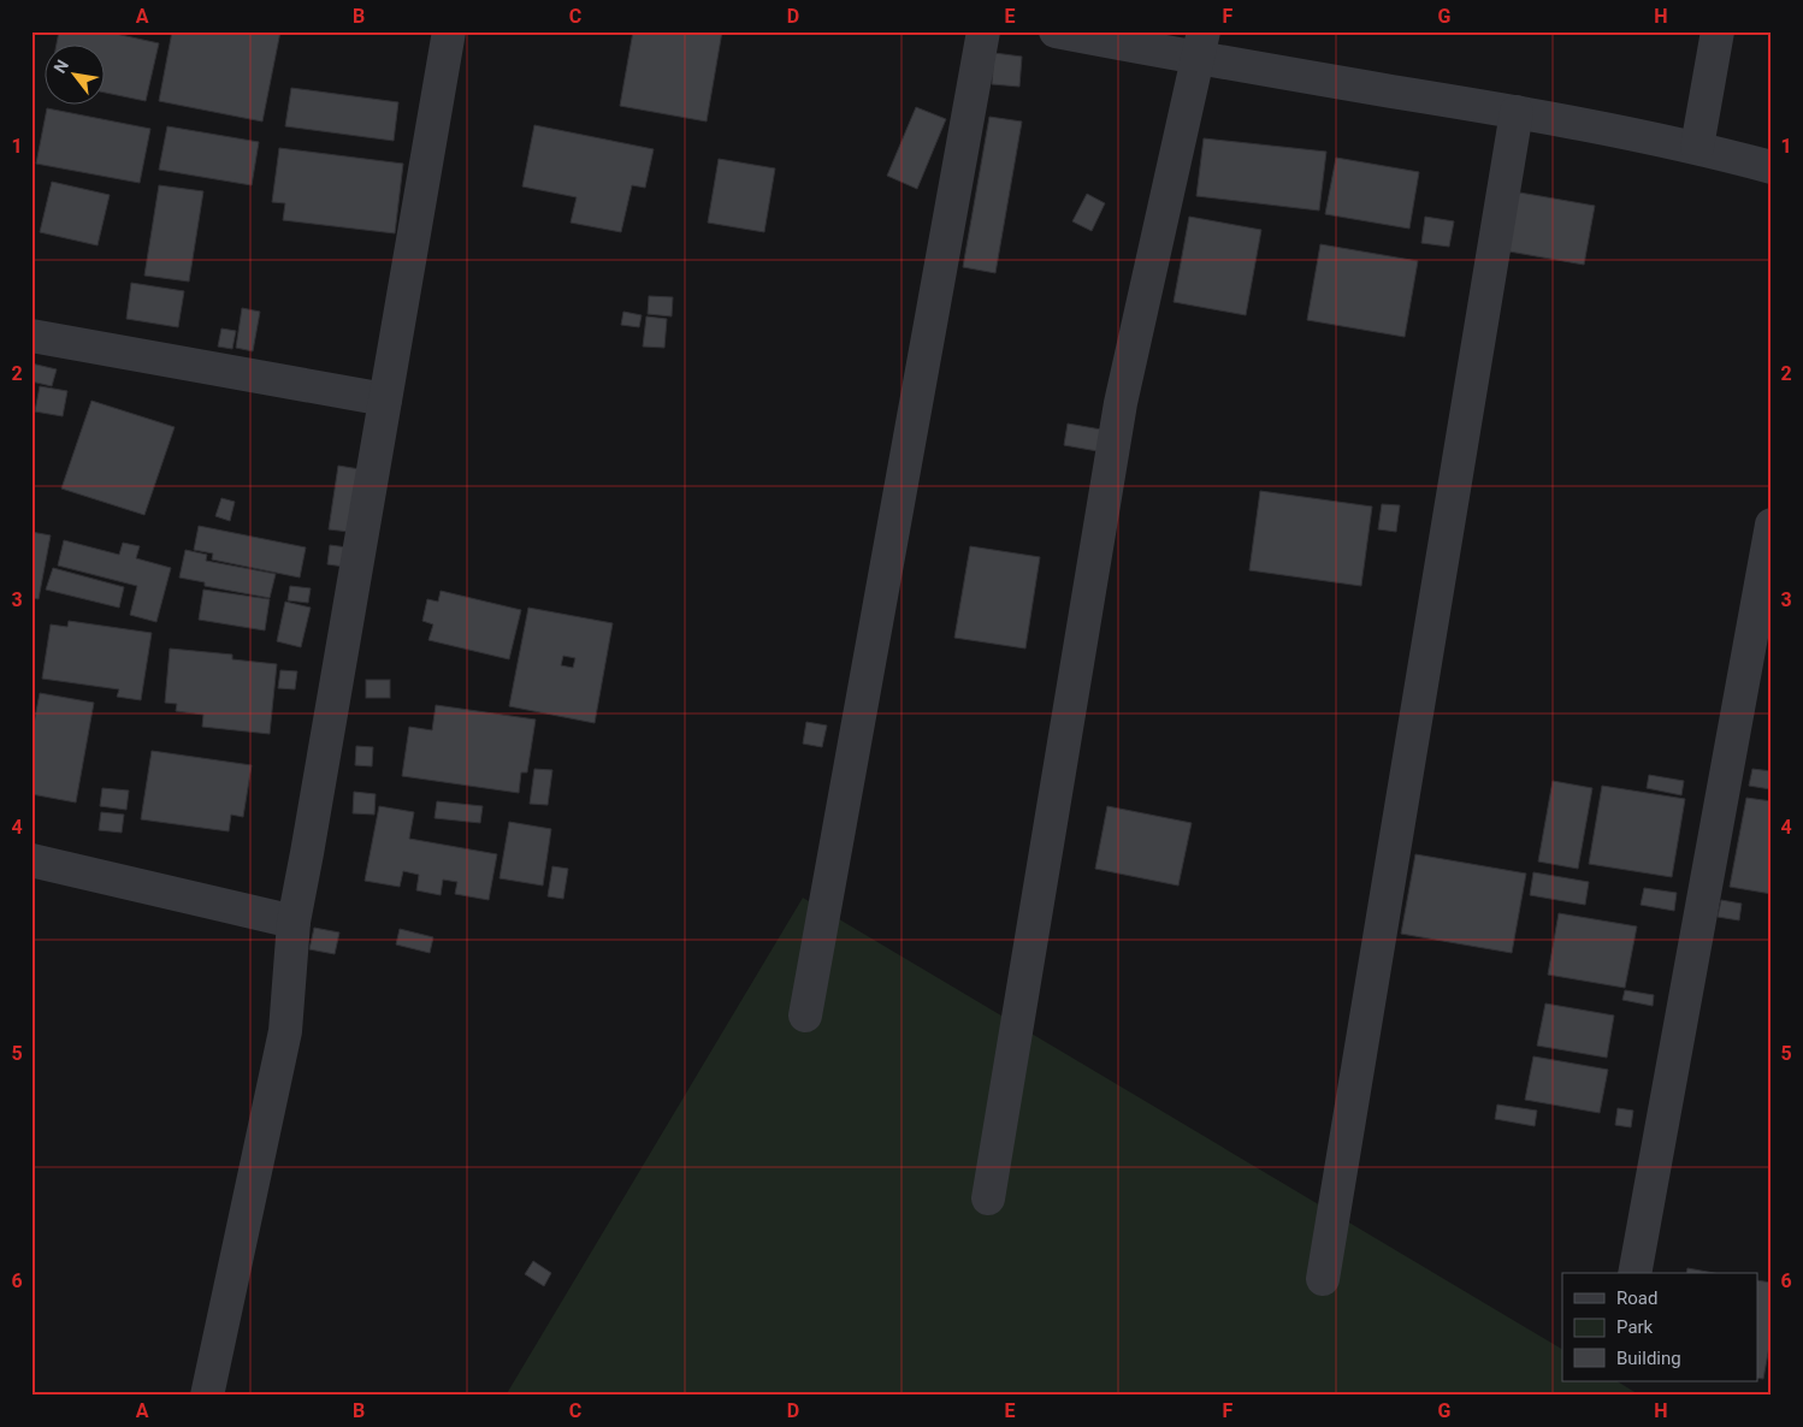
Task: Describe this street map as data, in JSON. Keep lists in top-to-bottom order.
{
  "legend": ["Road", "Park", "Building"],
  "north": "top left",
  "grid": {
    "columns": [
      "A",
      "B",
      "C",
      "D",
      "E",
      "F",
      "G",
      "H"
    ],
    "rows": [
      "1",
      "2",
      "3",
      "4",
      "5",
      "6"
    ]
  }
}
